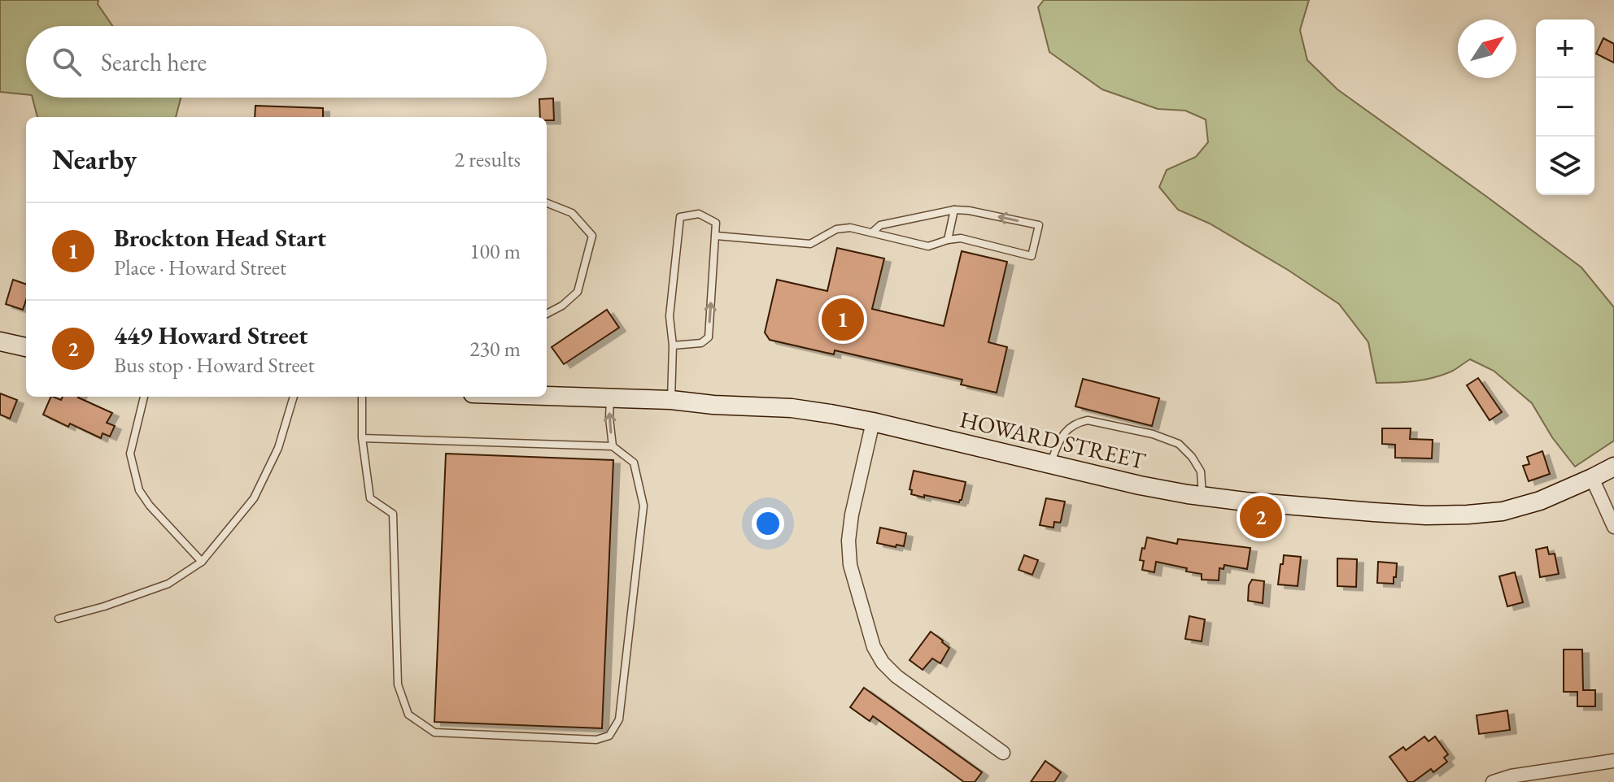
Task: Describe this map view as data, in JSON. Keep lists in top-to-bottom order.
{
  "streets": {
    "main road": ["HOWARD STREET"]
  },
  "north": "top right",
  "page": {
    "map_buttons": ["+", "−"],
    "search": "Search here",
    "heading": ["Nearby", "2 results"],
    "list": [
      {
        "mark": "1",
        "name": "Brockton Head Start",
        "note": "Place · Howard Street",
        "value": "100 m"
      },
      {
        "mark": "2",
        "name": "449 Howard Street",
        "note": "Bus stop · Howard Street",
        "value": "230 m"
      }
    ],
    "pins": ["1", "2"]
  }
}
